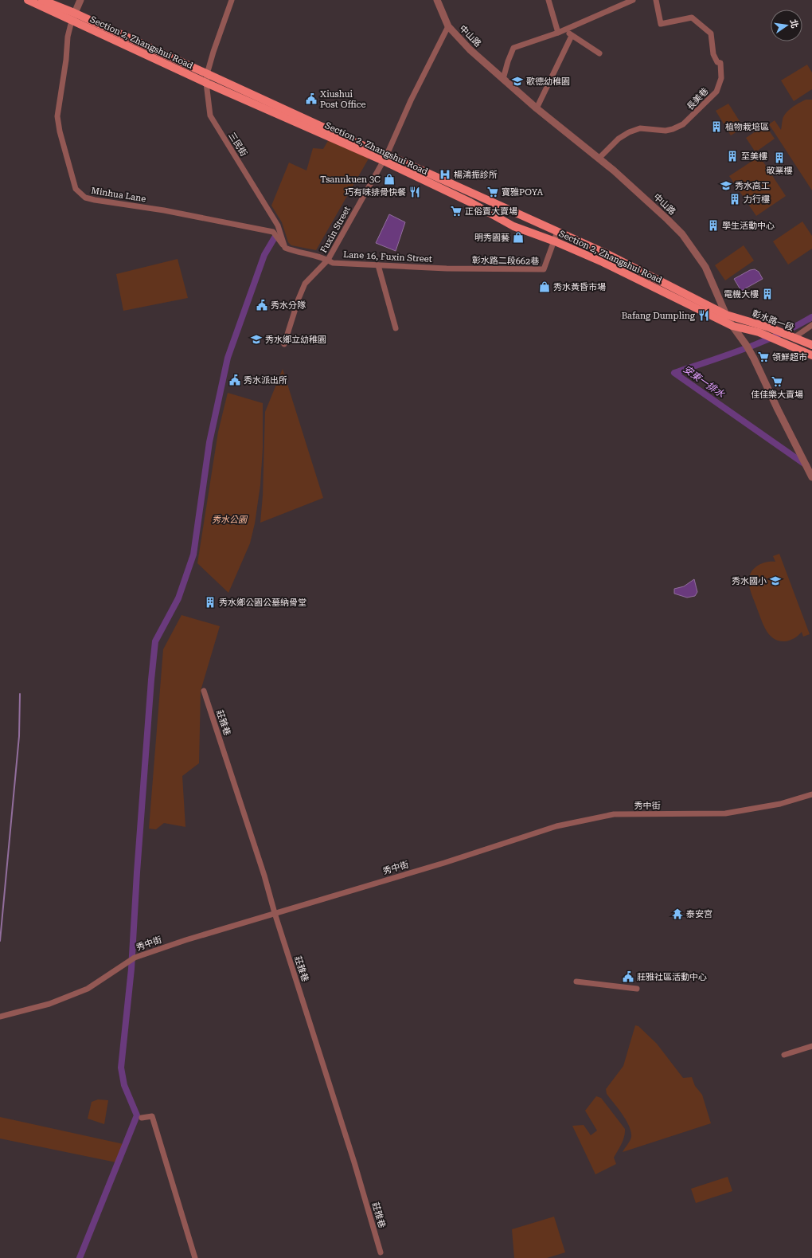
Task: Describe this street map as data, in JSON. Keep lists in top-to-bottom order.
{
  "streets": {
    "main road": ["Section 2, Zhangshui Road", "彰水路一段"],
    "street": [
      "中山路",
      "長美巷",
      "三民街",
      "Minhua Lane",
      "Fuxin Street",
      "Lane 16, Fuxin Street",
      "彰水路二段662巷",
      "莊雅巷",
      "秀中街"
    ]
  },
  "crossings": [
    ["中山路", "Section 2, Zhangshui Road"],
    ["中山路", "長美巷"],
    ["中山路", "Fuxin Street"],
    ["中山路", "彰水路一段"],
    ["Section 2, Zhangshui Road", "三民街"],
    ["Section 2, Zhangshui Road", "Minhua Lane"],
    ["Section 2, Zhangshui Road", "Fuxin Street"],
    ["Section 2, Zhangshui Road", "彰水路二段662巷"],
    ["Section 2, Zhangshui Road", "彰水路一段"],
    ["三民街", "Minhua Lane"],
    ["Fuxin Street", "Lane 16, Fuxin Street"],
    ["Lane 16, Fuxin Street", "彰水路二段662巷"],
    ["莊雅巷", "秀中街"]
  ],
  "water": ["安東一排水"],
  "parks": ["秀水公園"],
  "places": {
    "school or university": [
      "歌德幼稚園",
      "秀水高工",
      "秀水鄉立幼稚園",
      "秀水國小"
    ],
    "public building": [
      "Xiushui Post Office",
      "秀水分隊",
      "秀水派出所",
      "莊雅社區活動中心"
    ],
    "building": [
      "植物栽培區",
      "至美樓",
      "敬業樓",
      "力行樓",
      "學生活動中心",
      "電機大樓",
      "秀水鄉公園公墓納骨堂"
    ],
    "hospital": ["楊鴻振診所"],
    "shop": ["Tsannkuen 3C", "明秀園藝", "秀水黃昏市場"],
    "restaurant": ["巧有味排骨快餐", "Bafang Dumpling"],
    "supermarket": [
      "寶雅POYA",
      "正俗賣大賣場",
      "領鮮超市",
      "佳佳樂大賣場"
    ],
    "temple": ["泰安宮"]
  },
  "north": "right"
}
